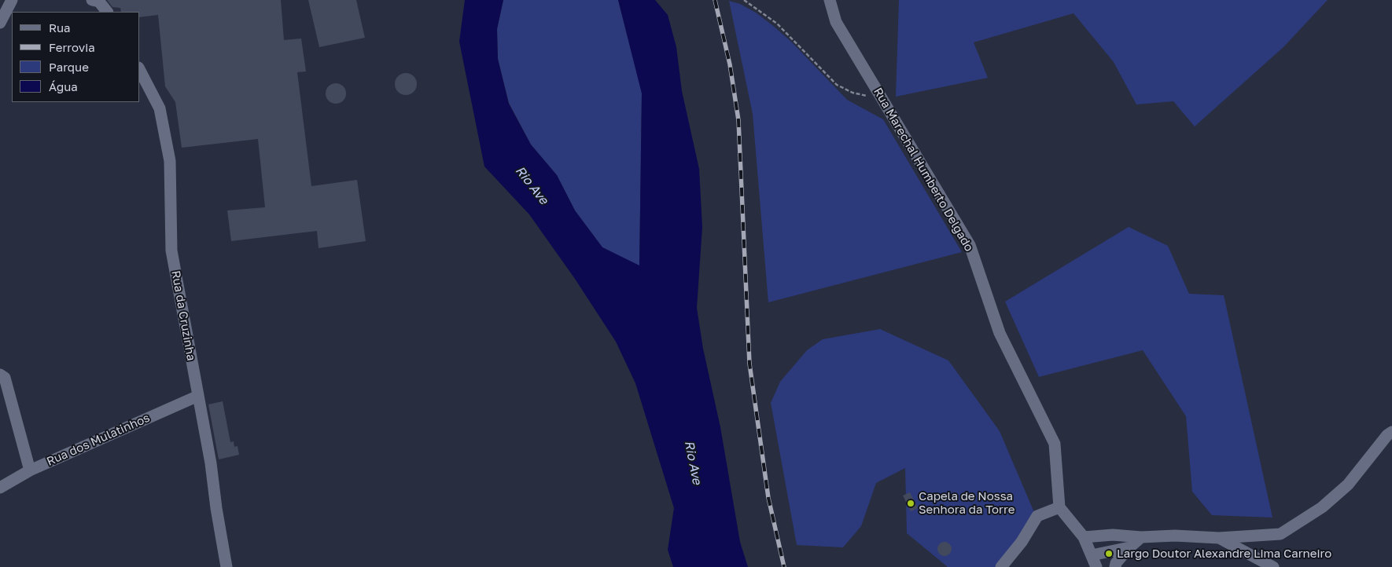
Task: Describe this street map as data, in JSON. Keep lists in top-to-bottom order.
{
  "streets": {
    "street": ["Rua Marechal Humberto Delgado", "Rua da Cruzinha", "Rua dos Mulatinhos"]
  },
  "crossings": [
    ["Rua da Cruzinha", "Rua dos Mulatinhos"]
  ],
  "water": ["Rio Ave"],
  "places": ["Capela de Nossa Senhora da Torre", "Largo Doutor Alexandre Lima Carneiro"],
  "legend": [
    "Rua",
    "Ferrovia",
    "Parque",
    "Água"
  ]
}
